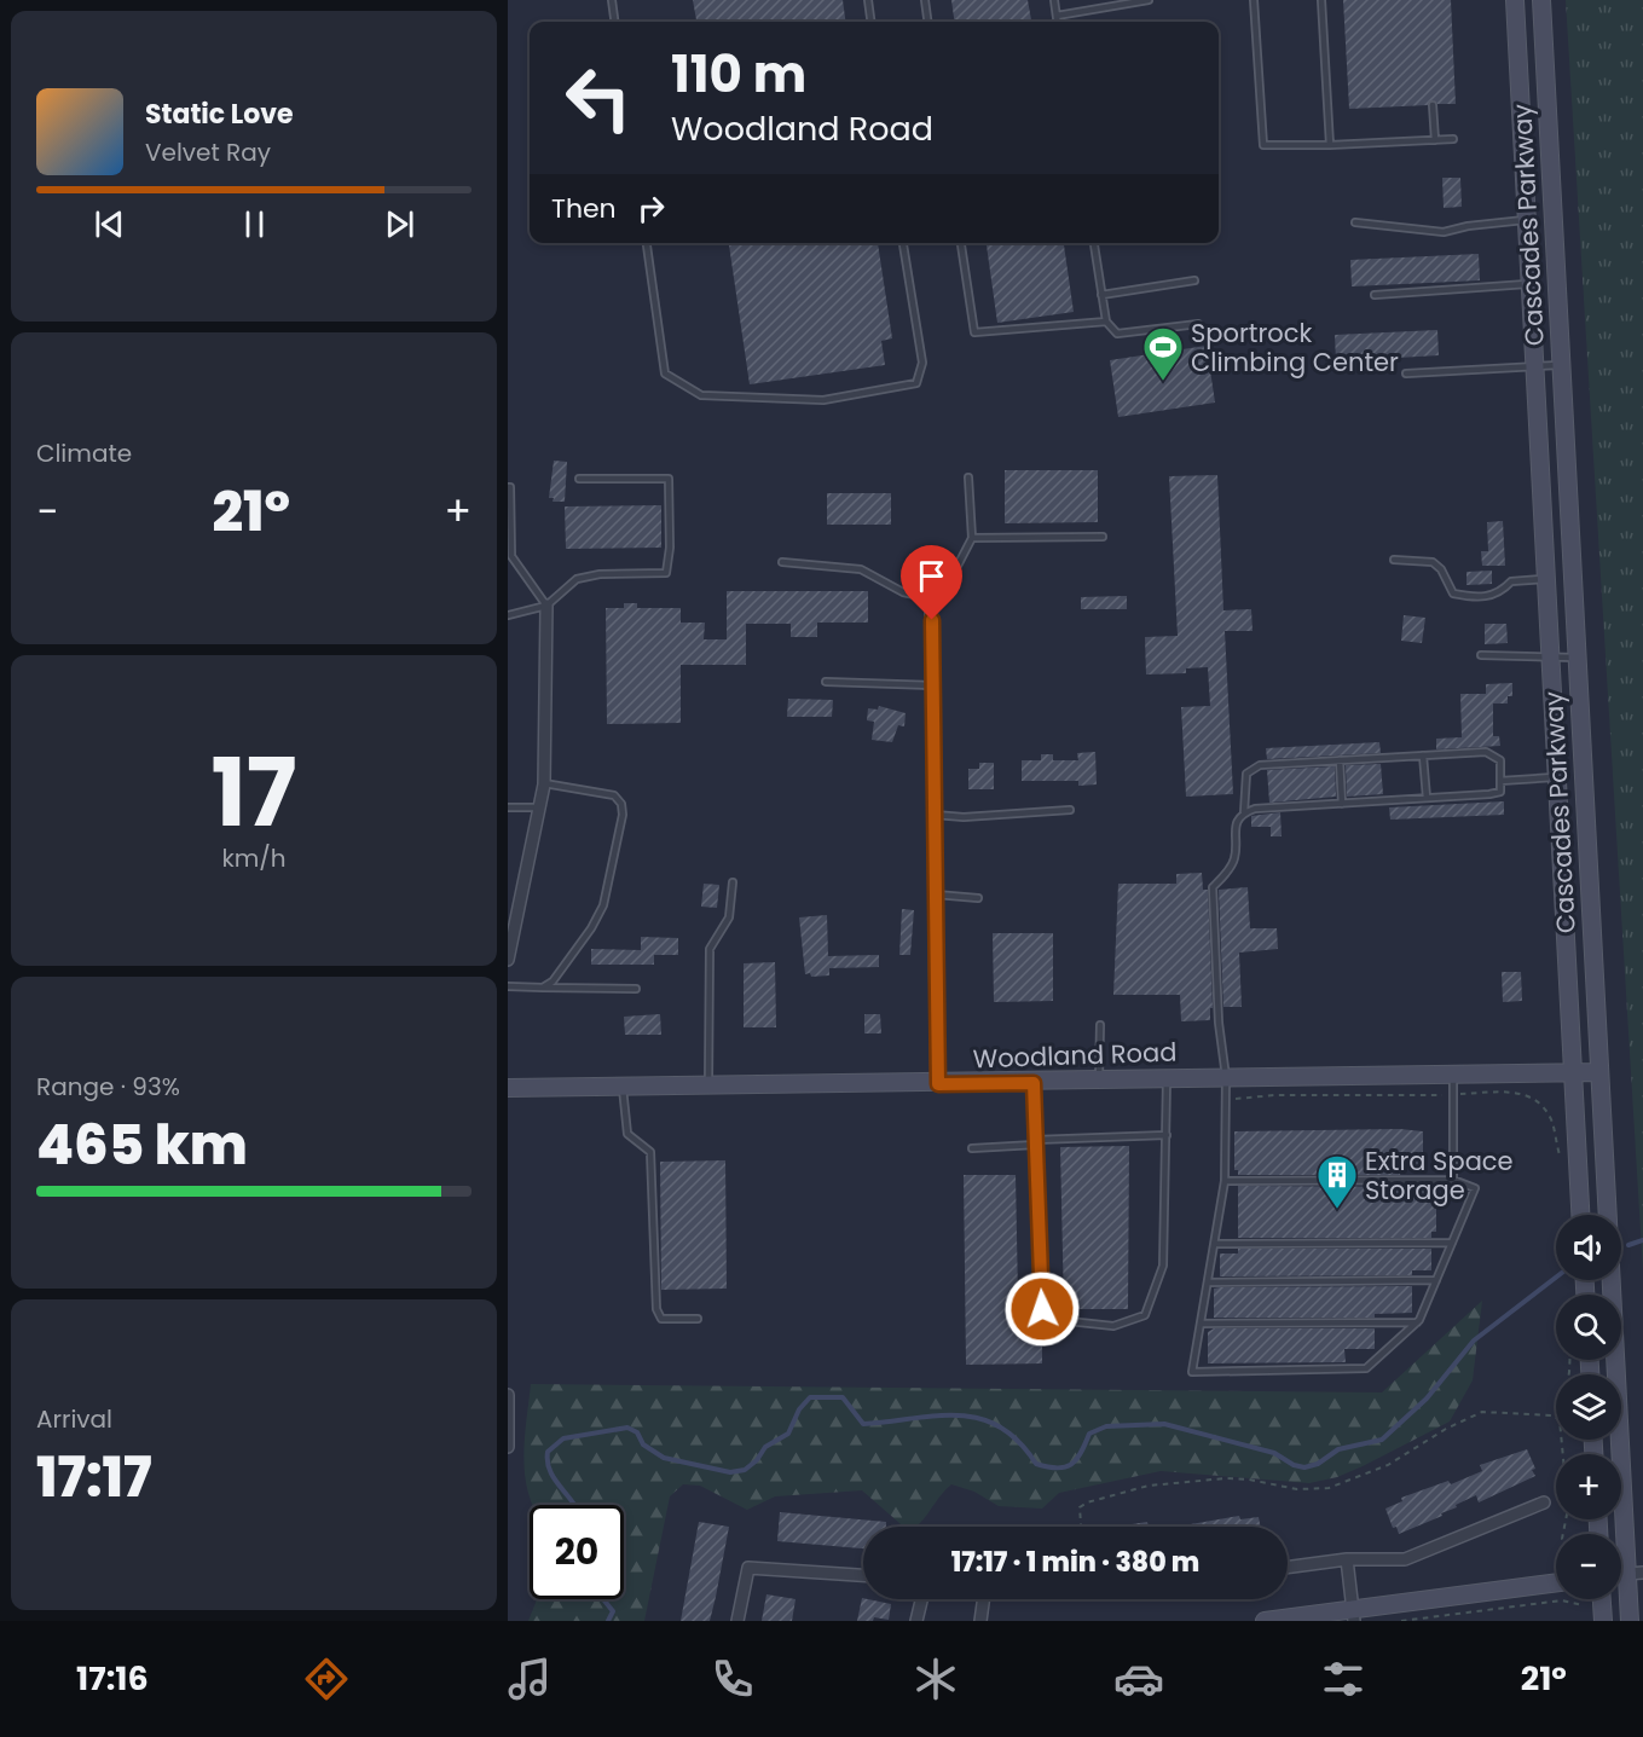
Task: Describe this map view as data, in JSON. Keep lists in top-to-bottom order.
{
  "streets": {
    "main road": ["Cascades Parkway", "Woodland Road"]
  },
  "crossings": [
    ["Cascades Parkway", "Woodland Road"]
  ],
  "places": {
    "sports": ["Sportrock Climbing Center"],
    "building": ["Extra Space Storage"]
  },
  "page": {
    "turn": ["110 m", "Woodland Road"],
    "song": ["Static Love", "Velvet Ray"],
    "then": "Then",
    "tile": [
      "Climate",
      ["17", "km/h"],
      ["Range · 93%", "465 km"],
      ["Arrival", "17:17"]
    ],
    "heat": ["−", "21°", "+"],
    "map_buttons": ["+", "−"],
    "limit": "20",
    "trip": "17:17 · 1 min · 380 m",
    "tabs": ["17:16", "21°"]
  }
}
